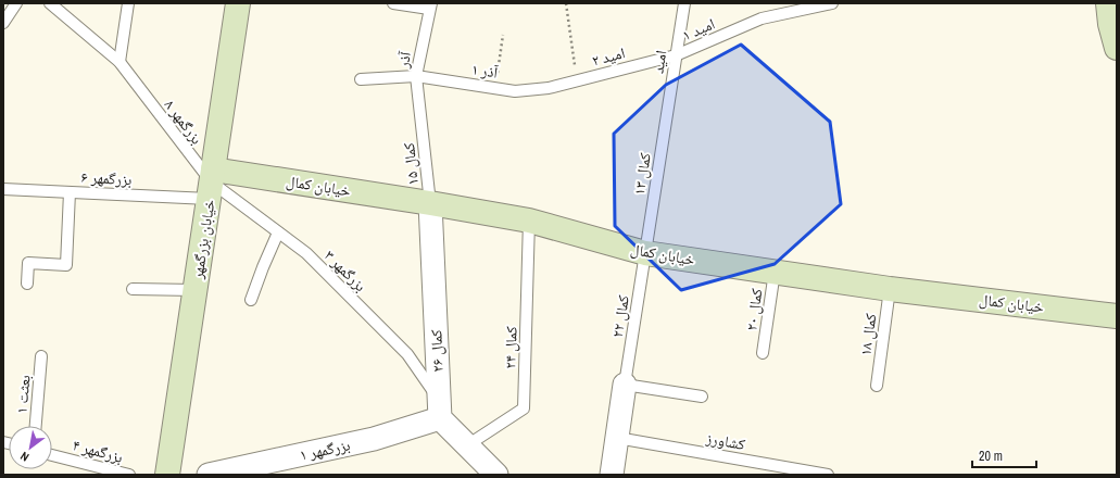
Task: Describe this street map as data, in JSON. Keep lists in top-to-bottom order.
{
  "streets": {
    "street": [
      "خیابان کمال",
      "خیابان بزرگمهر",
      "کمال ۲۶",
      "بزرگمهر ۱"
    ],
    "lane": [
      "امید ۱",
      "امید ۲",
      "آذر",
      "امید",
      "آذر ۱",
      "بزرگمهر ۸",
      "کمال ۱۵",
      "کمال ۱۳",
      "بزرگمهر ۶",
      "بزرگمهر ۳",
      "کمال ۲۰",
      "کمال ۲۲",
      "کمال ۱۸",
      "کمال ۲۴",
      "بعثت ۱",
      "کشاورز",
      "بزرگمهر ۴"
    ]
  },
  "crossings": [
    ["امید ۱", "امید ۲"],
    ["امید ۱", "امید"],
    ["امید ۲", "امید"],
    ["امید ۲", "آذر ۱"],
    ["آذر", "آذر ۱"],
    ["آذر", "کمال ۱۵"],
    ["امید", "کمال ۱۳"],
    ["بزرگمهر ۸", "بزرگمهر ۶"],
    ["بزرگمهر ۸", "خیابان کمال"],
    ["بزرگمهر ۸", "خیابان بزرگمهر"],
    ["بزرگمهر ۸", "بزرگمهر ۳"],
    ["کمال ۱۵", "خیابان کمال"],
    ["کمال ۱۵", "کمال ۲۶"],
    ["کمال ۱۳", "خیابان کمال"],
    ["کمال ۱۳", "کمال ۲۲"],
    ["بزرگمهر ۶", "خیابان کمال"],
    ["بزرگمهر ۶", "خیابان بزرگمهر"],
    ["بزرگمهر ۶", "بزرگمهر ۳"],
    ["خیابان کمال", "خیابان بزرگمهر"],
    ["خیابان کمال", "بزرگمهر ۳"],
    ["خیابان کمال", "کمال ۲۰"],
    ["خیابان کمال", "کمال ۲۲"],
    ["خیابان کمال", "کمال ۱۸"],
    ["خیابان کمال", "کمال ۲۴"],
    ["خیابان کمال", "کمال ۲۶"],
    ["خیابان بزرگمهر", "بزرگمهر ۳"],
    ["بزرگمهر ۳", "کمال ۲۶"],
    ["بزرگمهر ۳", "بزرگمهر ۱"],
    ["کمال ۲۶", "بزرگمهر ۱"]
  ],
  "scale_bar": "20 m",
  "north": "bottom left"
}
